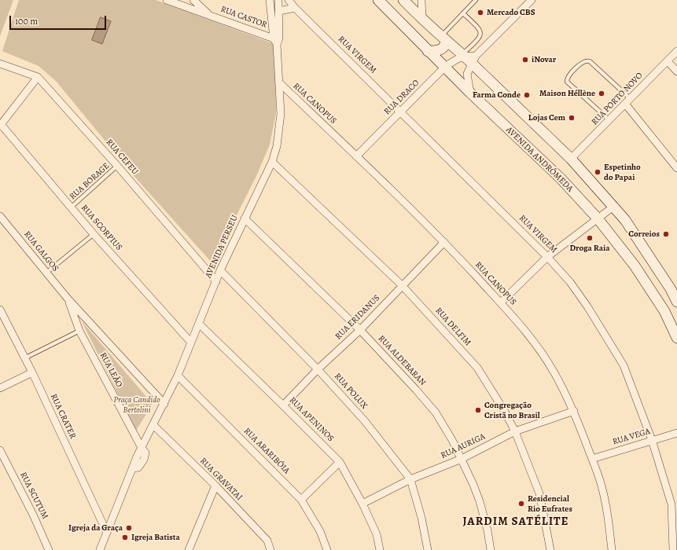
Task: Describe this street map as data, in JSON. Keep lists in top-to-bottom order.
{
  "streets": {
    "main road": ["AVENIDA ANDRÔMEDA"],
    "street": [
      "RUA CASTOR",
      "RUA VIRGEM",
      "RUA DRACO",
      "RUA PORTO NOVO",
      "RUA CANOPUS",
      "RUA CEFEU",
      "RUA SCORPIUS",
      "AVENIDA PERSEU",
      "RUA GALGOS",
      "RUA ERIDANUS",
      "RUA DELFIM",
      "RUA ALDEBARAN",
      "RUA LEÃO",
      "RUA POLUX",
      "RUA CRATER",
      "RUA APENINOS",
      "RUA VEGA",
      "RUA AURIGA",
      "RUA ARARIBÓIA",
      "RUA GRAVATAI",
      "RUA SCUTUM"
    ],
    "lane": ["RUA BORAGE"]
  },
  "crossings": [
    ["RUA CASTOR", "AVENIDA PERSEU"],
    ["RUA VIRGEM", "RUA DRACO"],
    ["RUA VIRGEM", "RUA VEGA"],
    ["RUA DRACO", "RUA CANOPUS"],
    ["RUA DRACO", "AVENIDA ANDRÔMEDA"],
    ["RUA CANOPUS", "AVENIDA PERSEU"],
    ["RUA CANOPUS", "RUA ERIDANUS"],
    ["RUA CANOPUS", "RUA VEGA"],
    ["RUA CANOPUS", "RUA AURIGA"],
    ["RUA CEFEU", "RUA BORAGE"],
    ["RUA CEFEU", "AVENIDA PERSEU"],
    ["RUA BORAGE", "RUA SCORPIUS"],
    ["RUA SCORPIUS", "AVENIDA PERSEU"],
    ["AVENIDA PERSEU", "RUA DELFIM"],
    ["AVENIDA PERSEU", "RUA ALDEBARAN"],
    ["AVENIDA PERSEU", "RUA LEÃO"],
    ["AVENIDA PERSEU", "RUA POLUX"],
    ["AVENIDA PERSEU", "RUA CRATER"],
    ["AVENIDA PERSEU", "RUA APENINOS"],
    ["AVENIDA PERSEU", "RUA ARARIBÓIA"],
    ["AVENIDA PERSEU", "RUA GRAVATAI"],
    ["RUA GALGOS", "RUA LEÃO"],
    ["RUA ERIDANUS", "RUA DELFIM"],
    ["RUA ERIDANUS", "RUA ALDEBARAN"],
    ["RUA ERIDANUS", "RUA POLUX"],
    ["RUA ERIDANUS", "RUA APENINOS"],
    ["RUA DELFIM", "RUA AURIGA"],
    ["RUA ALDEBARAN", "RUA AURIGA"],
    ["RUA POLUX", "RUA AURIGA"],
    ["RUA APENINOS", "RUA AURIGA"]
  ],
  "districts": ["JARDIM SATÉLITE"],
  "parks": ["Praça Candido Bertolini"],
  "places": [
    "Mercado CBS",
    "iNovar",
    "Maison Héllène",
    "Farma Conde",
    "Lojas Cem",
    "Espetinho do Papai",
    "Correios",
    "Droga Raia",
    "Congregação Cristã no Brasil",
    "Residencial Rio Eufrates",
    "Igreja da Graça",
    "Igreja Batista"
  ],
  "scale_bar": "100 m"
}
